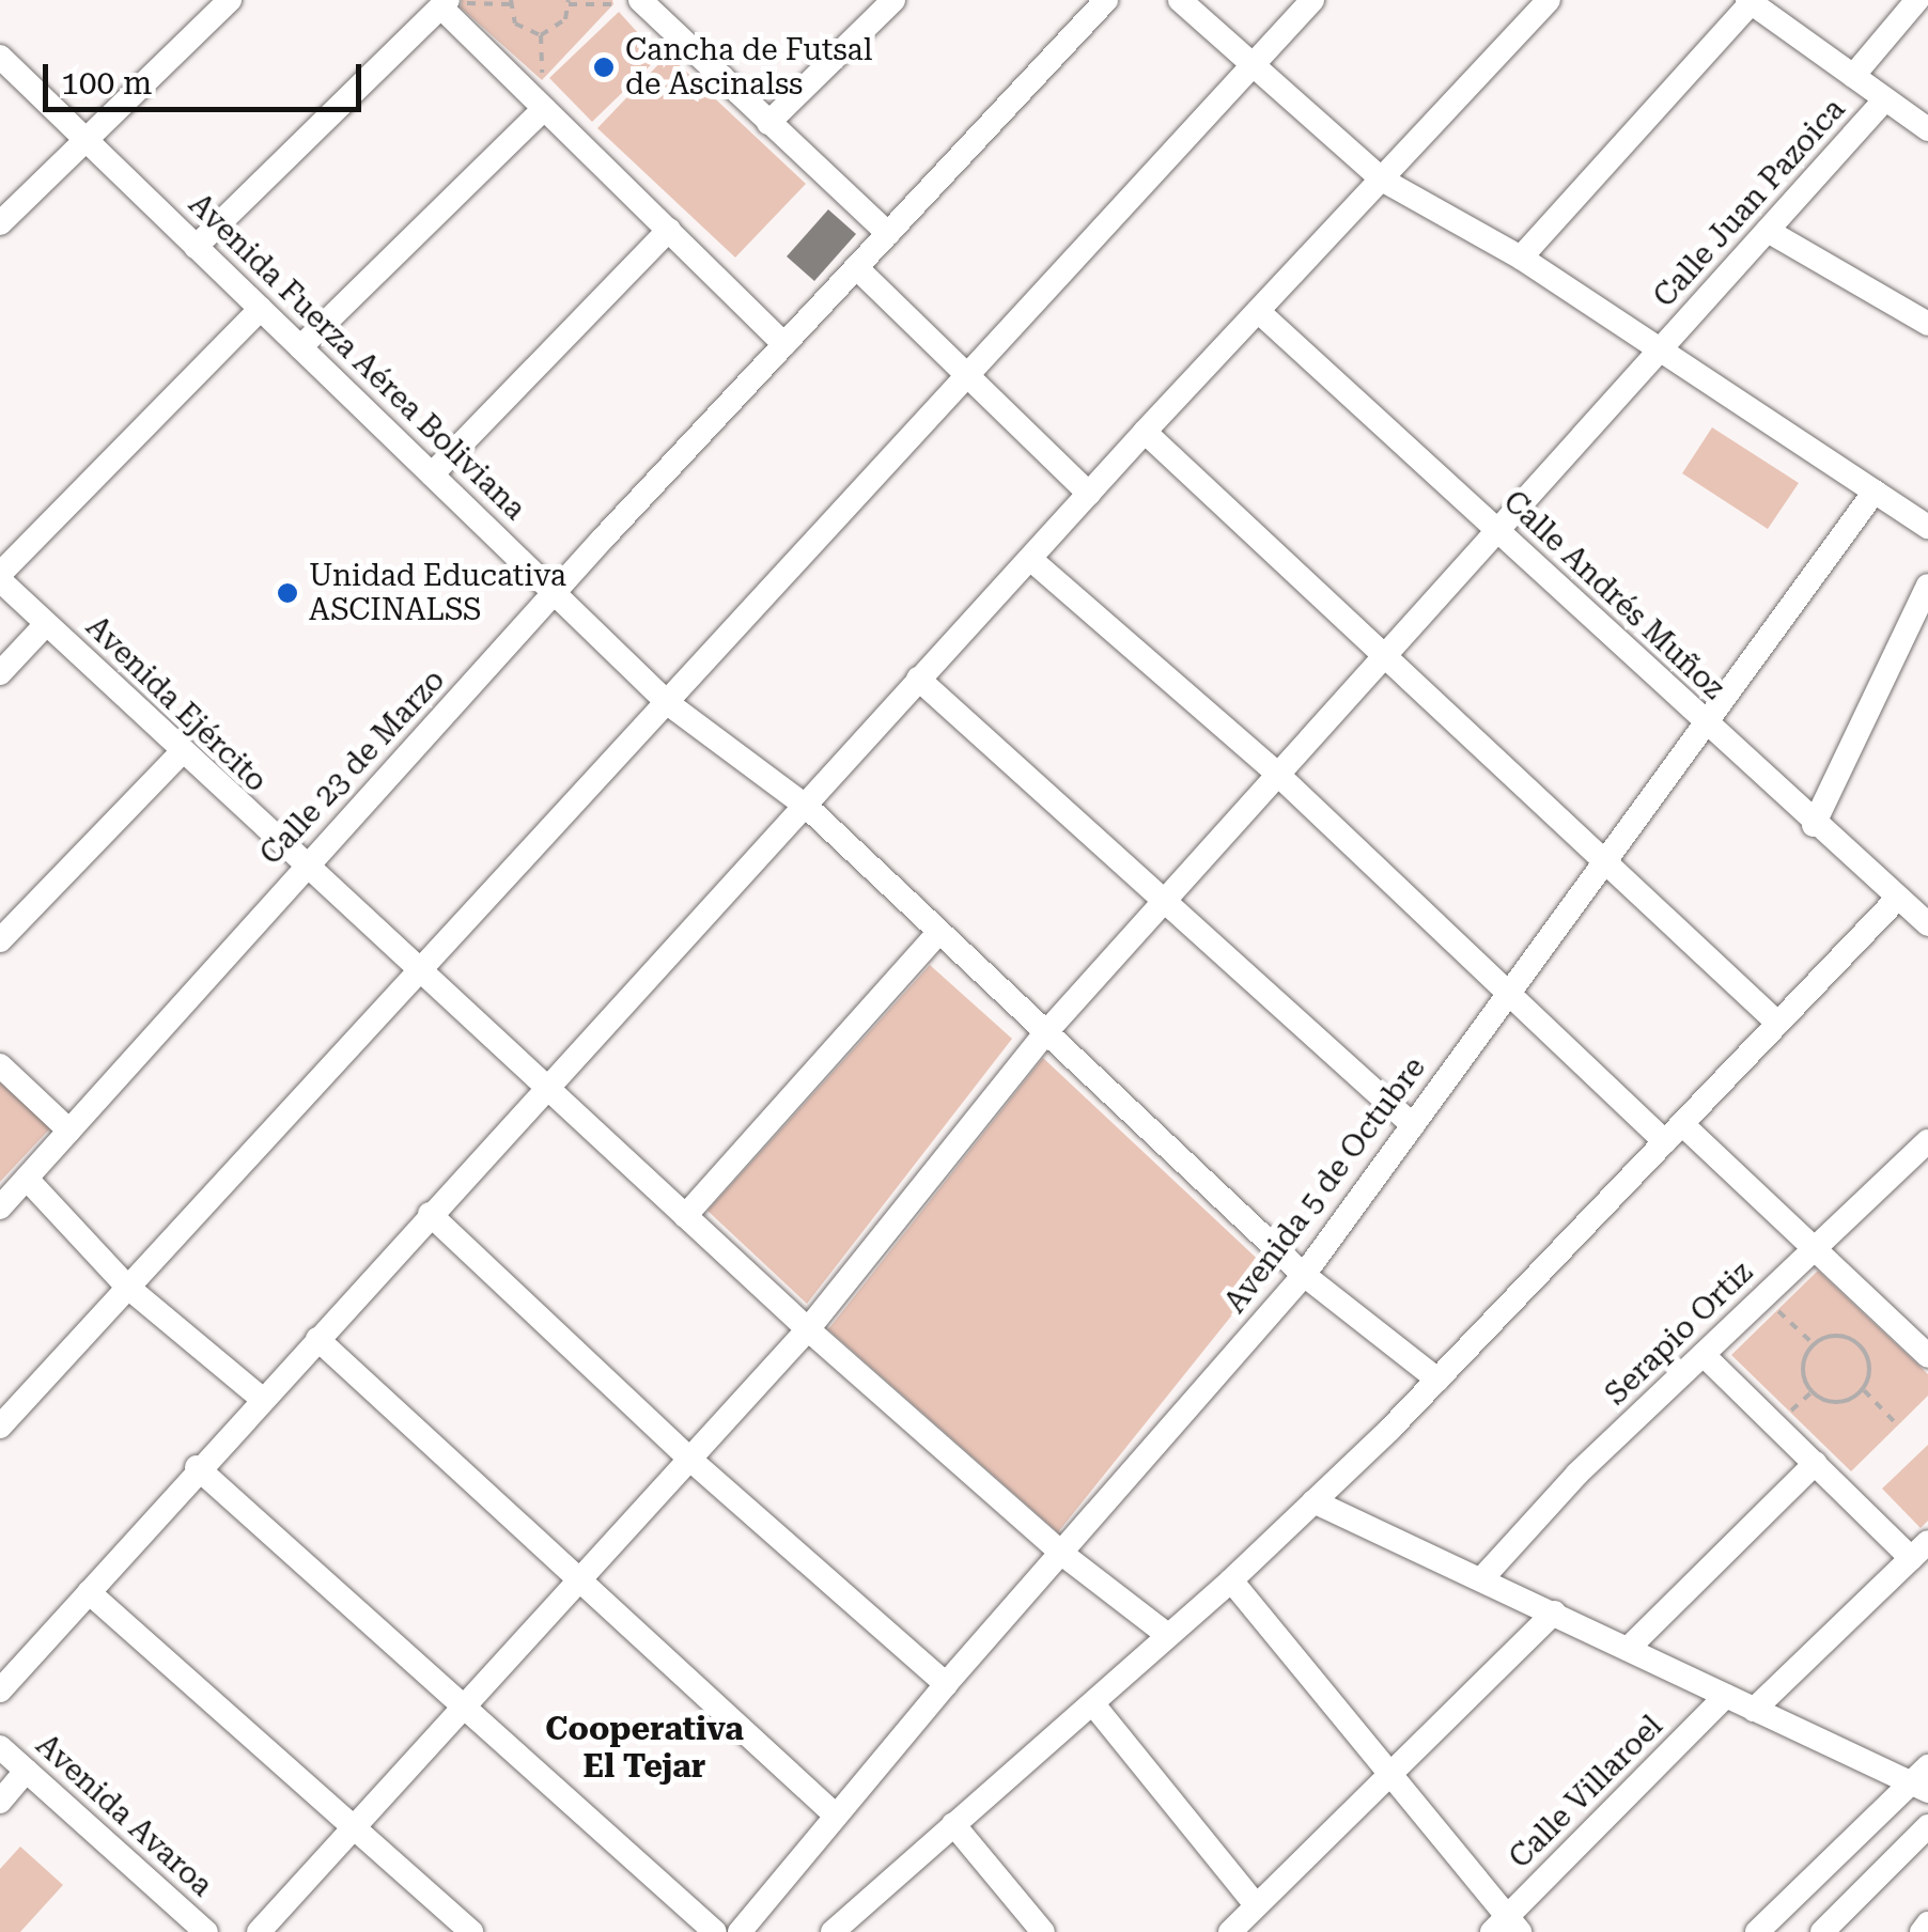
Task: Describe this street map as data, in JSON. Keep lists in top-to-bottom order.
{
  "streets": {
    "street": [
      "Calle Juan Pazoica",
      "Avenida Fuerza Aérea Boliviana",
      "Calle Andrés Muñoz",
      "Avenida Ejército",
      "Calle 23 de Marzo",
      "Avenida 5 de Octubre",
      "Serapio Ortiz",
      "Calle Villaroel",
      "Avenida Avaroa"
    ]
  },
  "crossings": [
    ["Calle Juan Pazoica", "Avenida Fuerza Aérea Boliviana"],
    ["Calle Juan Pazoica", "Calle Andrés Muñoz"],
    ["Calle Juan Pazoica", "Avenida Ejército"],
    ["Avenida Fuerza Aérea Boliviana", "Calle 23 de Marzo"],
    ["Avenida Fuerza Aérea Boliviana", "Avenida 5 de Octubre"],
    ["Calle Andrés Muñoz", "Avenida 5 de Octubre"],
    ["Avenida Ejército", "Calle 23 de Marzo"],
    ["Avenida Ejército", "Avenida 5 de Octubre"]
  ],
  "districts": ["Cooperativa El Tejar"],
  "places": ["Cancha de Futsal de Ascinalss", "Unidad Educativa ASCINALSS"],
  "scale_bar": "100 m"
}
